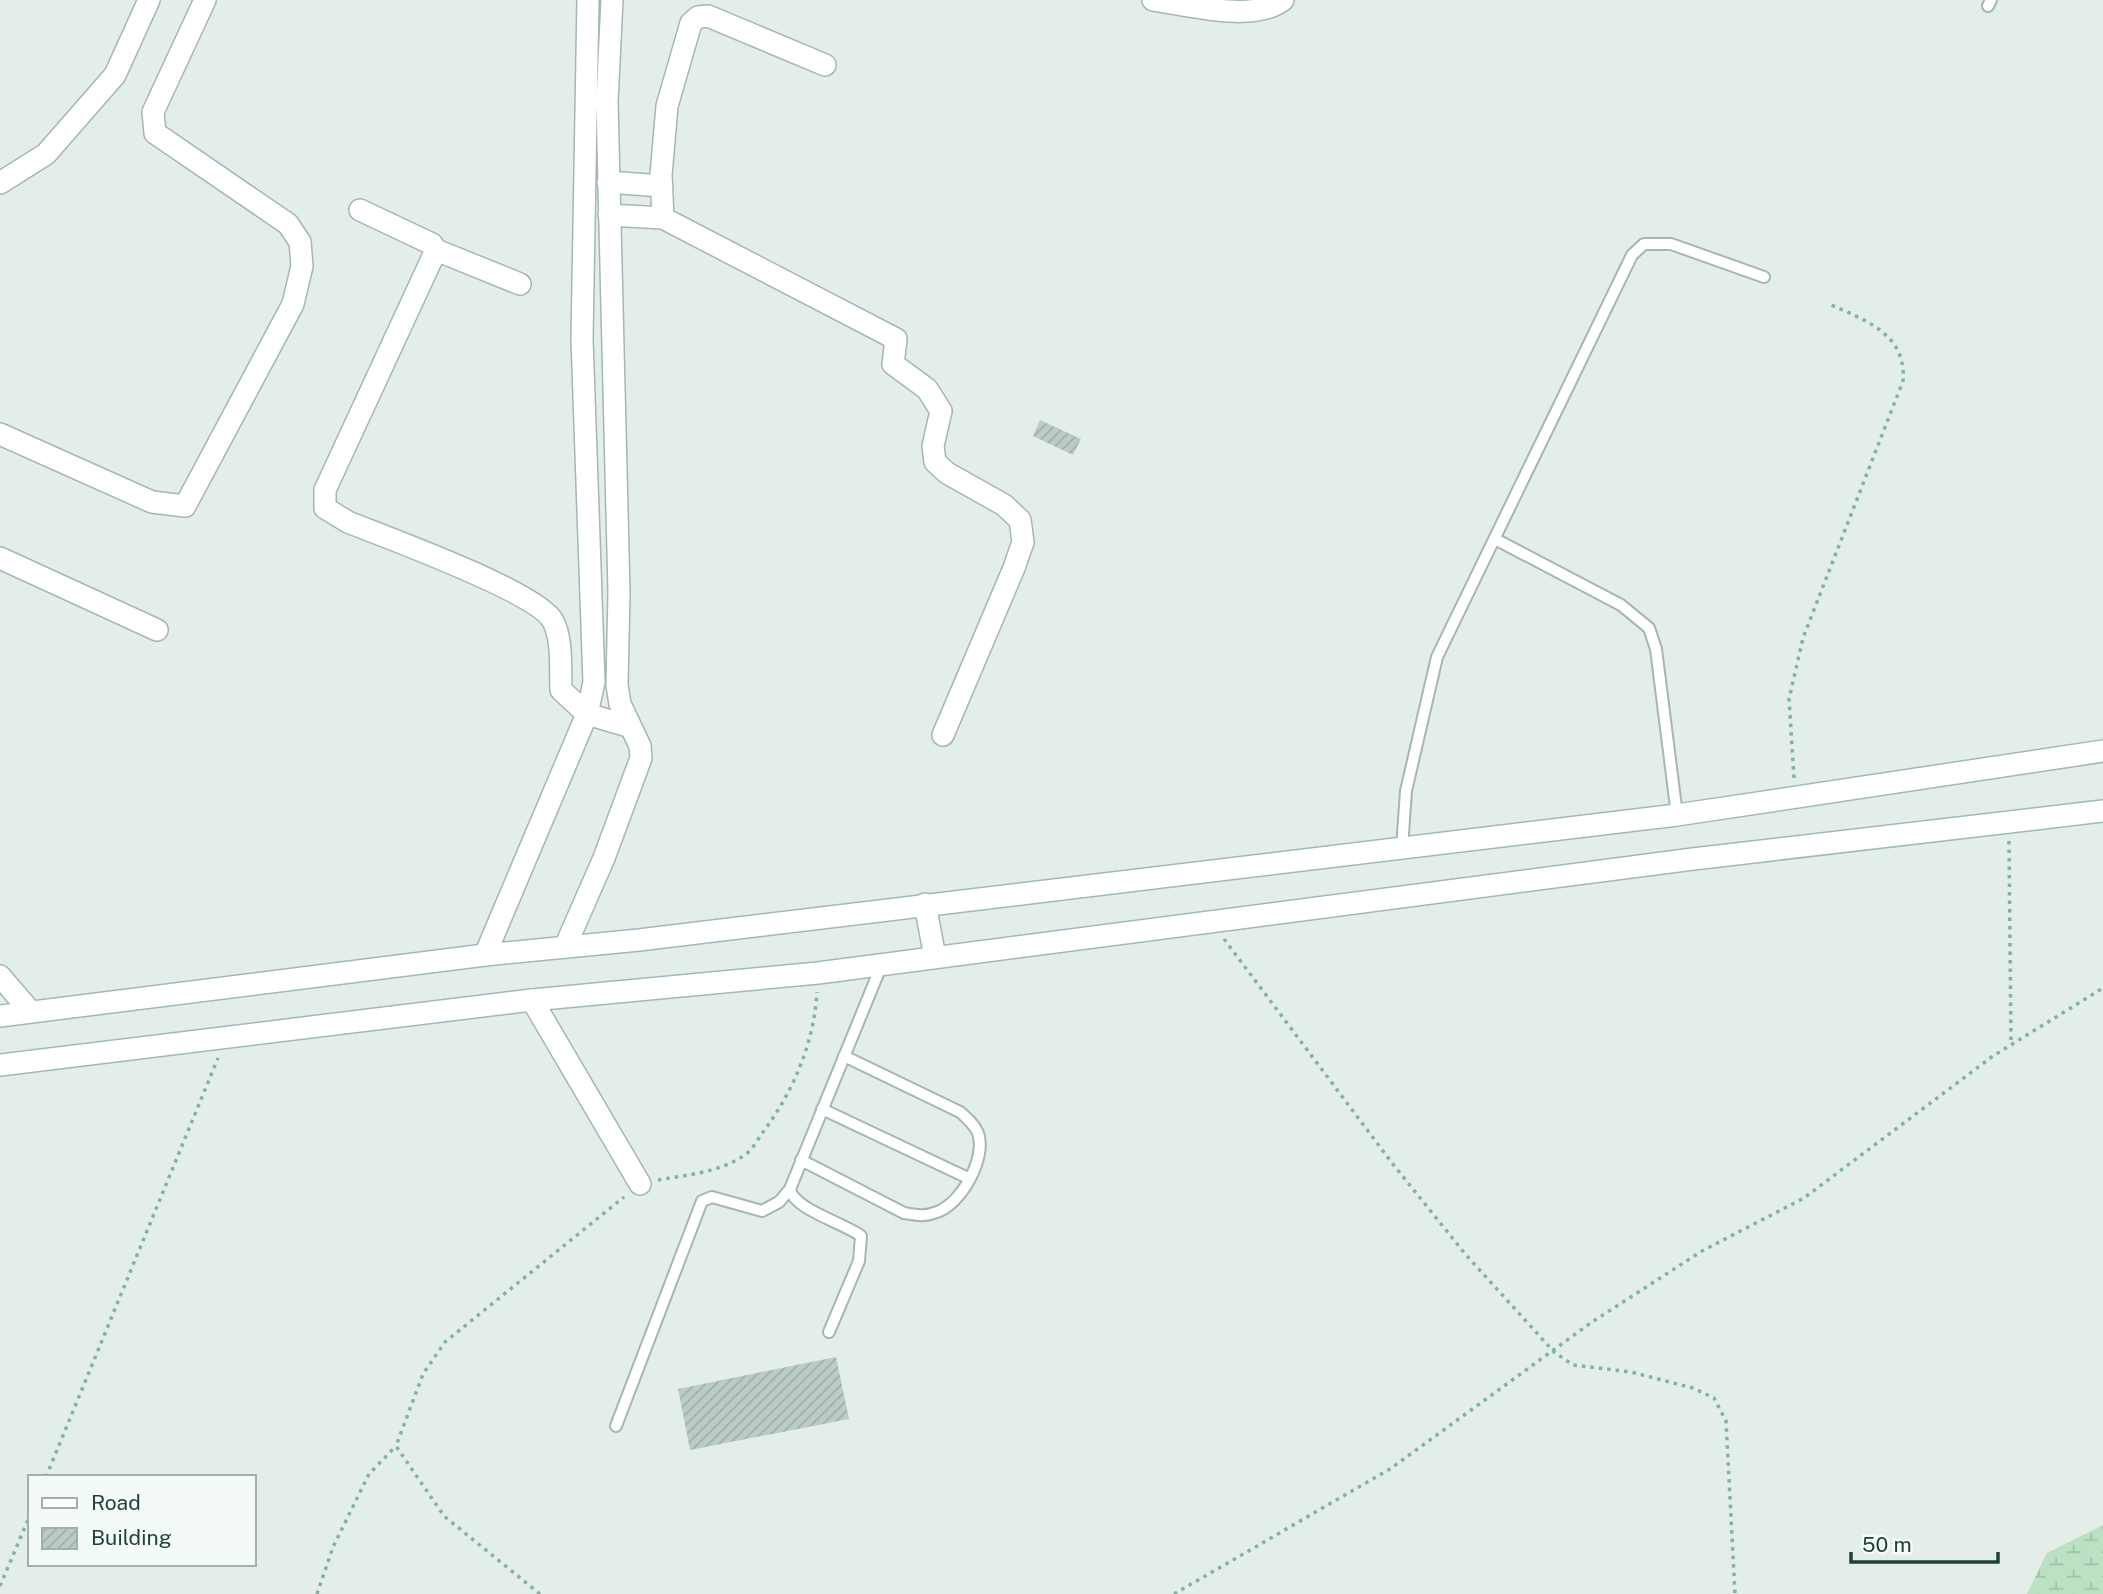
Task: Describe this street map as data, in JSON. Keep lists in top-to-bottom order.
{
  "legend": ["Road", "Building"],
  "scale_bar": "50 m"
}
